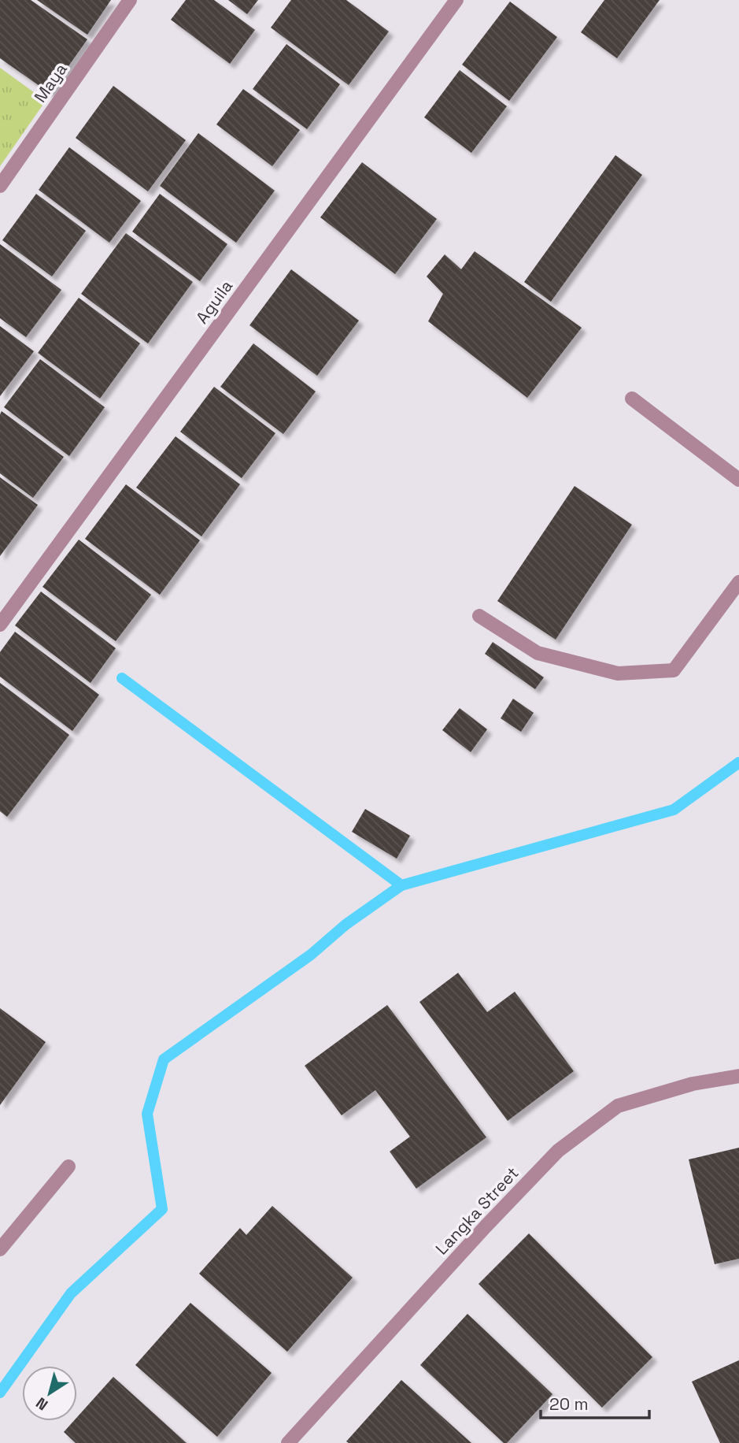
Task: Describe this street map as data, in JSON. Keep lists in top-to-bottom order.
{
  "streets": {
    "street": ["Maya", "Aguila", "Langka Street"]
  },
  "scale_bar": "20 m",
  "north": "bottom left"
}
